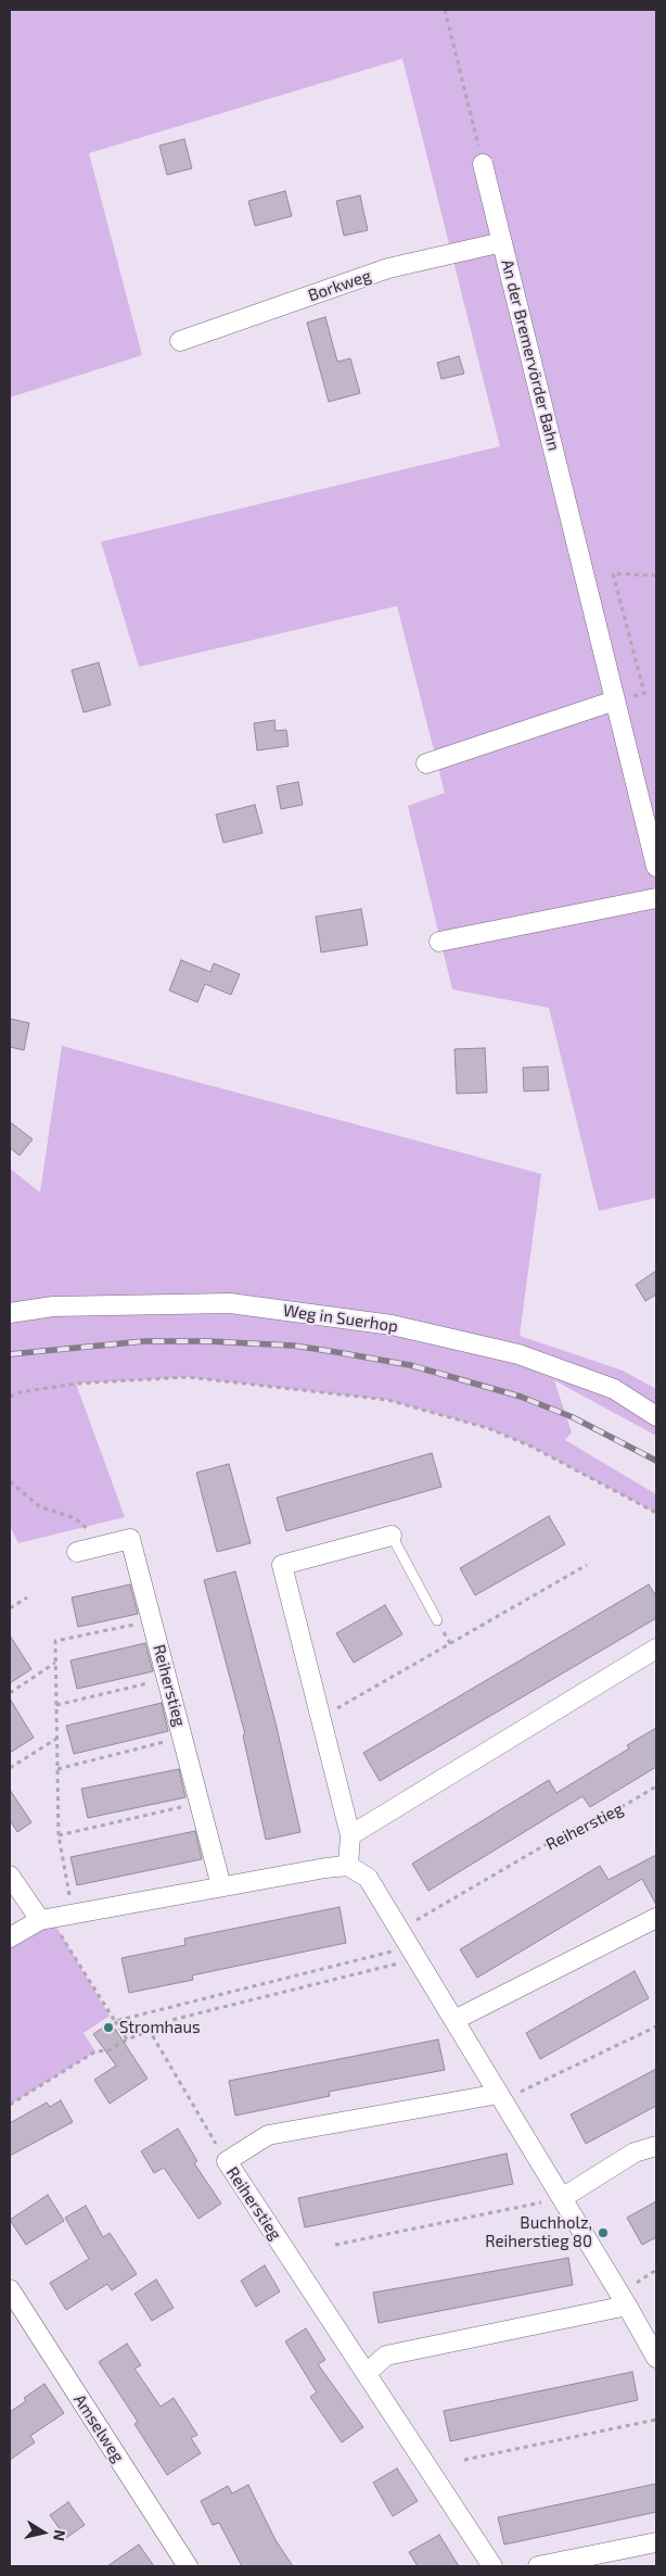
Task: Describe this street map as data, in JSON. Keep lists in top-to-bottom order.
{
  "streets": {
    "street": [
      "Borkweg",
      "An der Bremervörder Bahn",
      "Weg in Suerhop",
      "Reiherstieg",
      "Amselweg"
    ]
  },
  "crossings": [
    ["Borkweg", "An der Bremervörder Bahn"]
  ],
  "places": ["Stromhaus", "Buchholz, Reiherstieg 80"],
  "north": "right"
}
